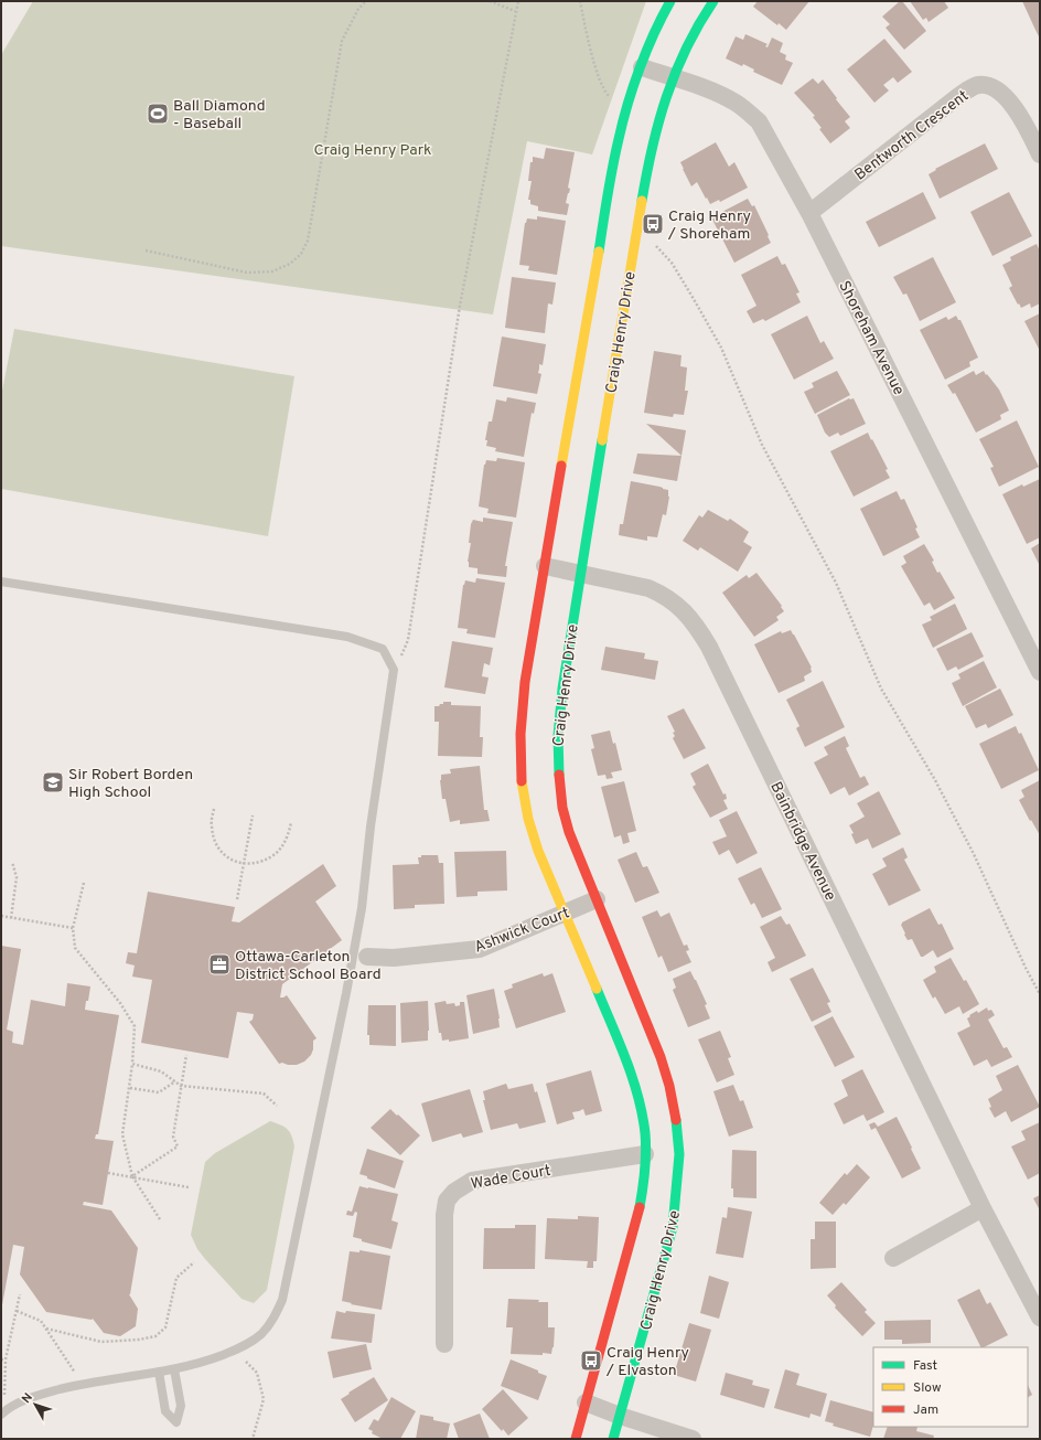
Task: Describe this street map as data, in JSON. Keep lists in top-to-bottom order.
{
  "streets": {
    "street": [
      "Bentworth Crescent",
      "Craig Henry Drive",
      "Shoreham Avenue",
      "Bainbridge Avenue",
      "Ashwick Court",
      "Wade Court"
    ]
  },
  "crossings": [
    ["Bentworth Crescent", "Shoreham Avenue"],
    ["Craig Henry Drive", "Shoreham Avenue"],
    ["Craig Henry Drive", "Bainbridge Avenue"],
    ["Craig Henry Drive", "Ashwick Court"]
  ],
  "parks": ["Craig Henry Park"],
  "places": {
    "sports": ["Ball Diamond - Baseball"],
    "bus stop": ["Craig Henry / Shoreham", "Craig Henry / Elvaston"],
    "school or university": ["Sir Robert Borden High School"],
    "office": ["Ottawa-Carleton District School Board"]
  },
  "legend": ["Fast", "Slow", "Jam"],
  "north": "top left"
}
